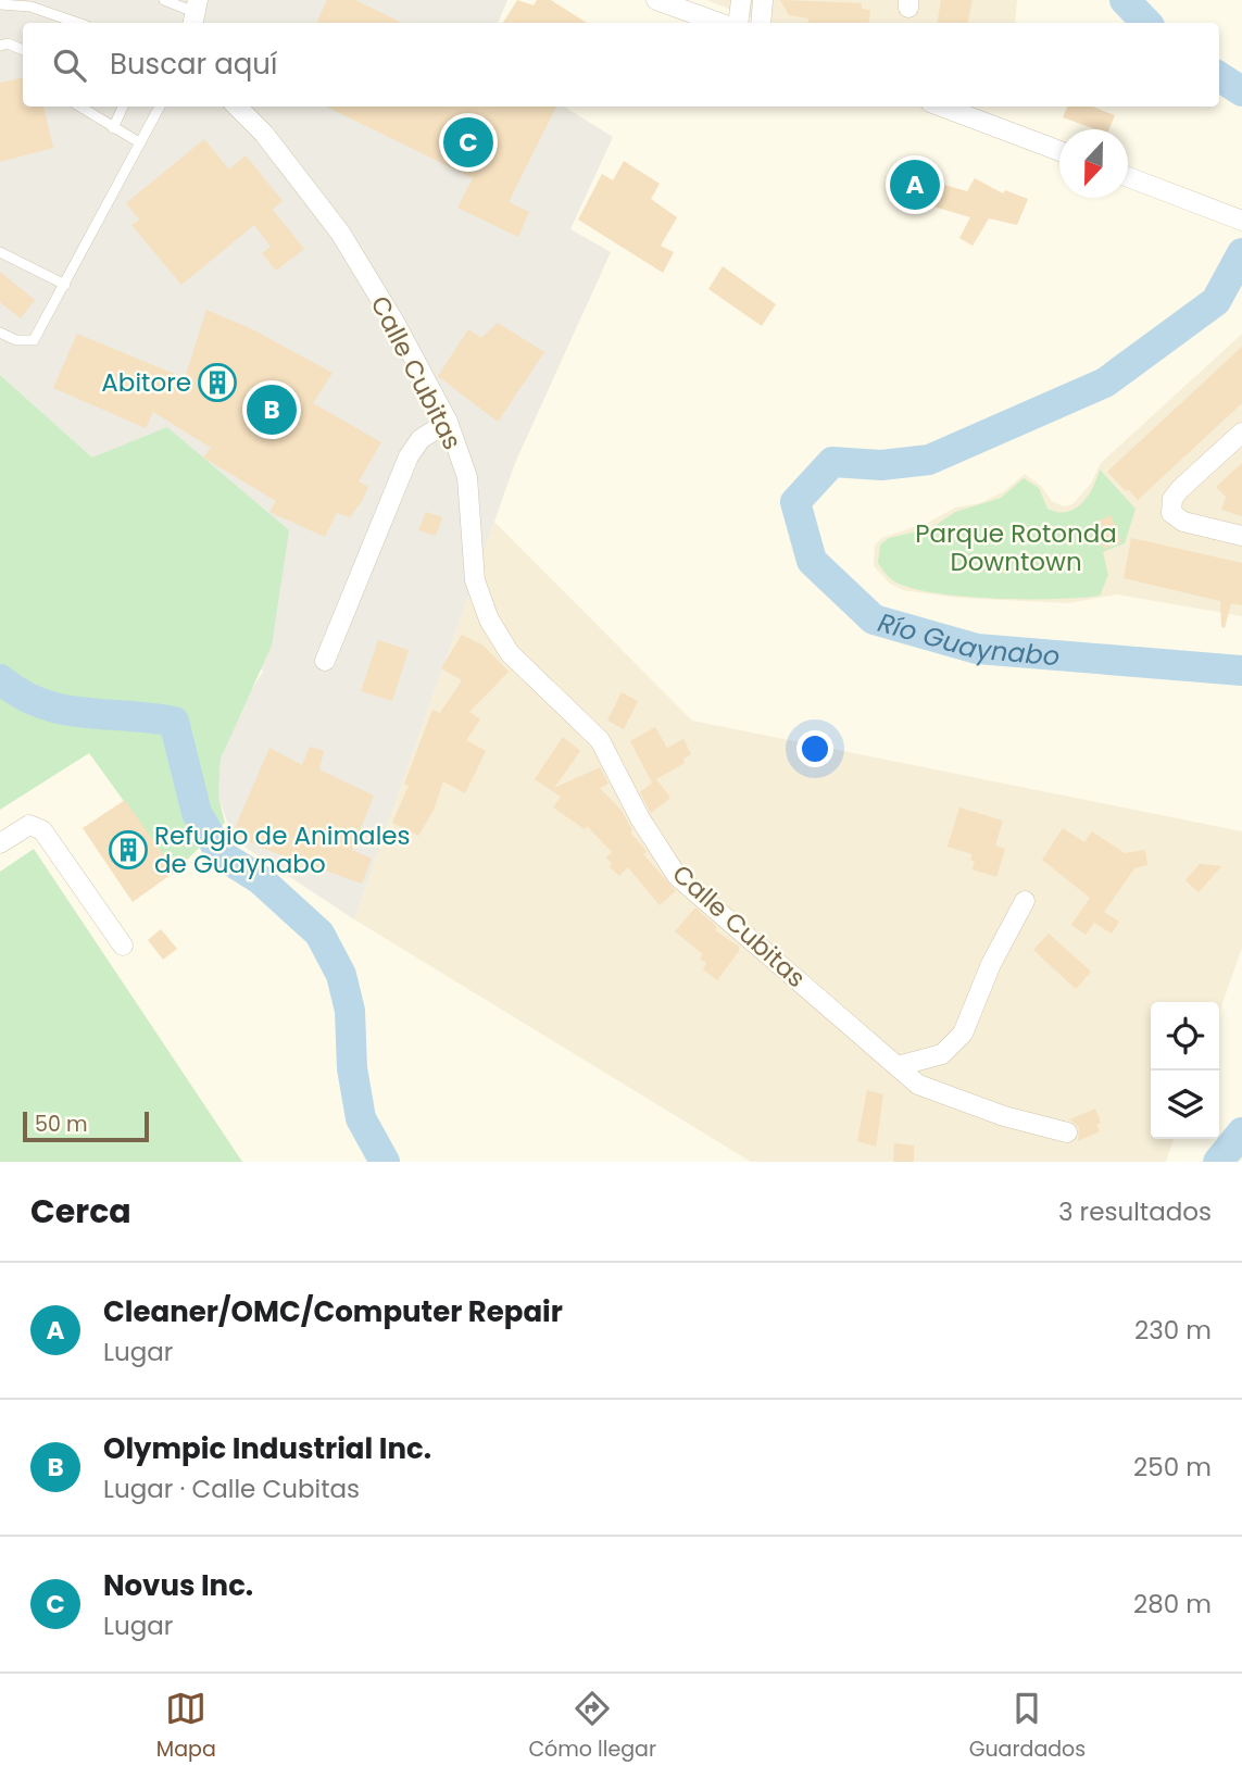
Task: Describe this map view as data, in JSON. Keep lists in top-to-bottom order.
{
  "streets": {
    "street": ["Calle Cubitas"]
  },
  "water": ["Río Guaynabo"],
  "parks": ["Parque Rotonda Downtown"],
  "places": {
    "building": ["Abitore", "Refugio de Animales de Guaynabo"]
  },
  "scale_bar": "50 m",
  "north": "bottom",
  "page": {
    "search": "Buscar aquí",
    "pins": ["C", "A", "B"],
    "scale": "50 m",
    "heading": ["Cerca", "3 resultados"],
    "list": [
      {
        "mark": "A",
        "name": "Cleaner/OMC/Computer Repair",
        "note": "Lugar",
        "value": "230 m"
      },
      {
        "mark": "B",
        "name": "Olympic Industrial Inc.",
        "note": "Lugar · Calle Cubitas",
        "value": "250 m"
      },
      {
        "mark": "C",
        "name": "Novus Inc.",
        "note": "Lugar",
        "value": "280 m"
      }
    ],
    "nav": ["Mapa", "Cómo llegar", "Guardados"]
  }
}
